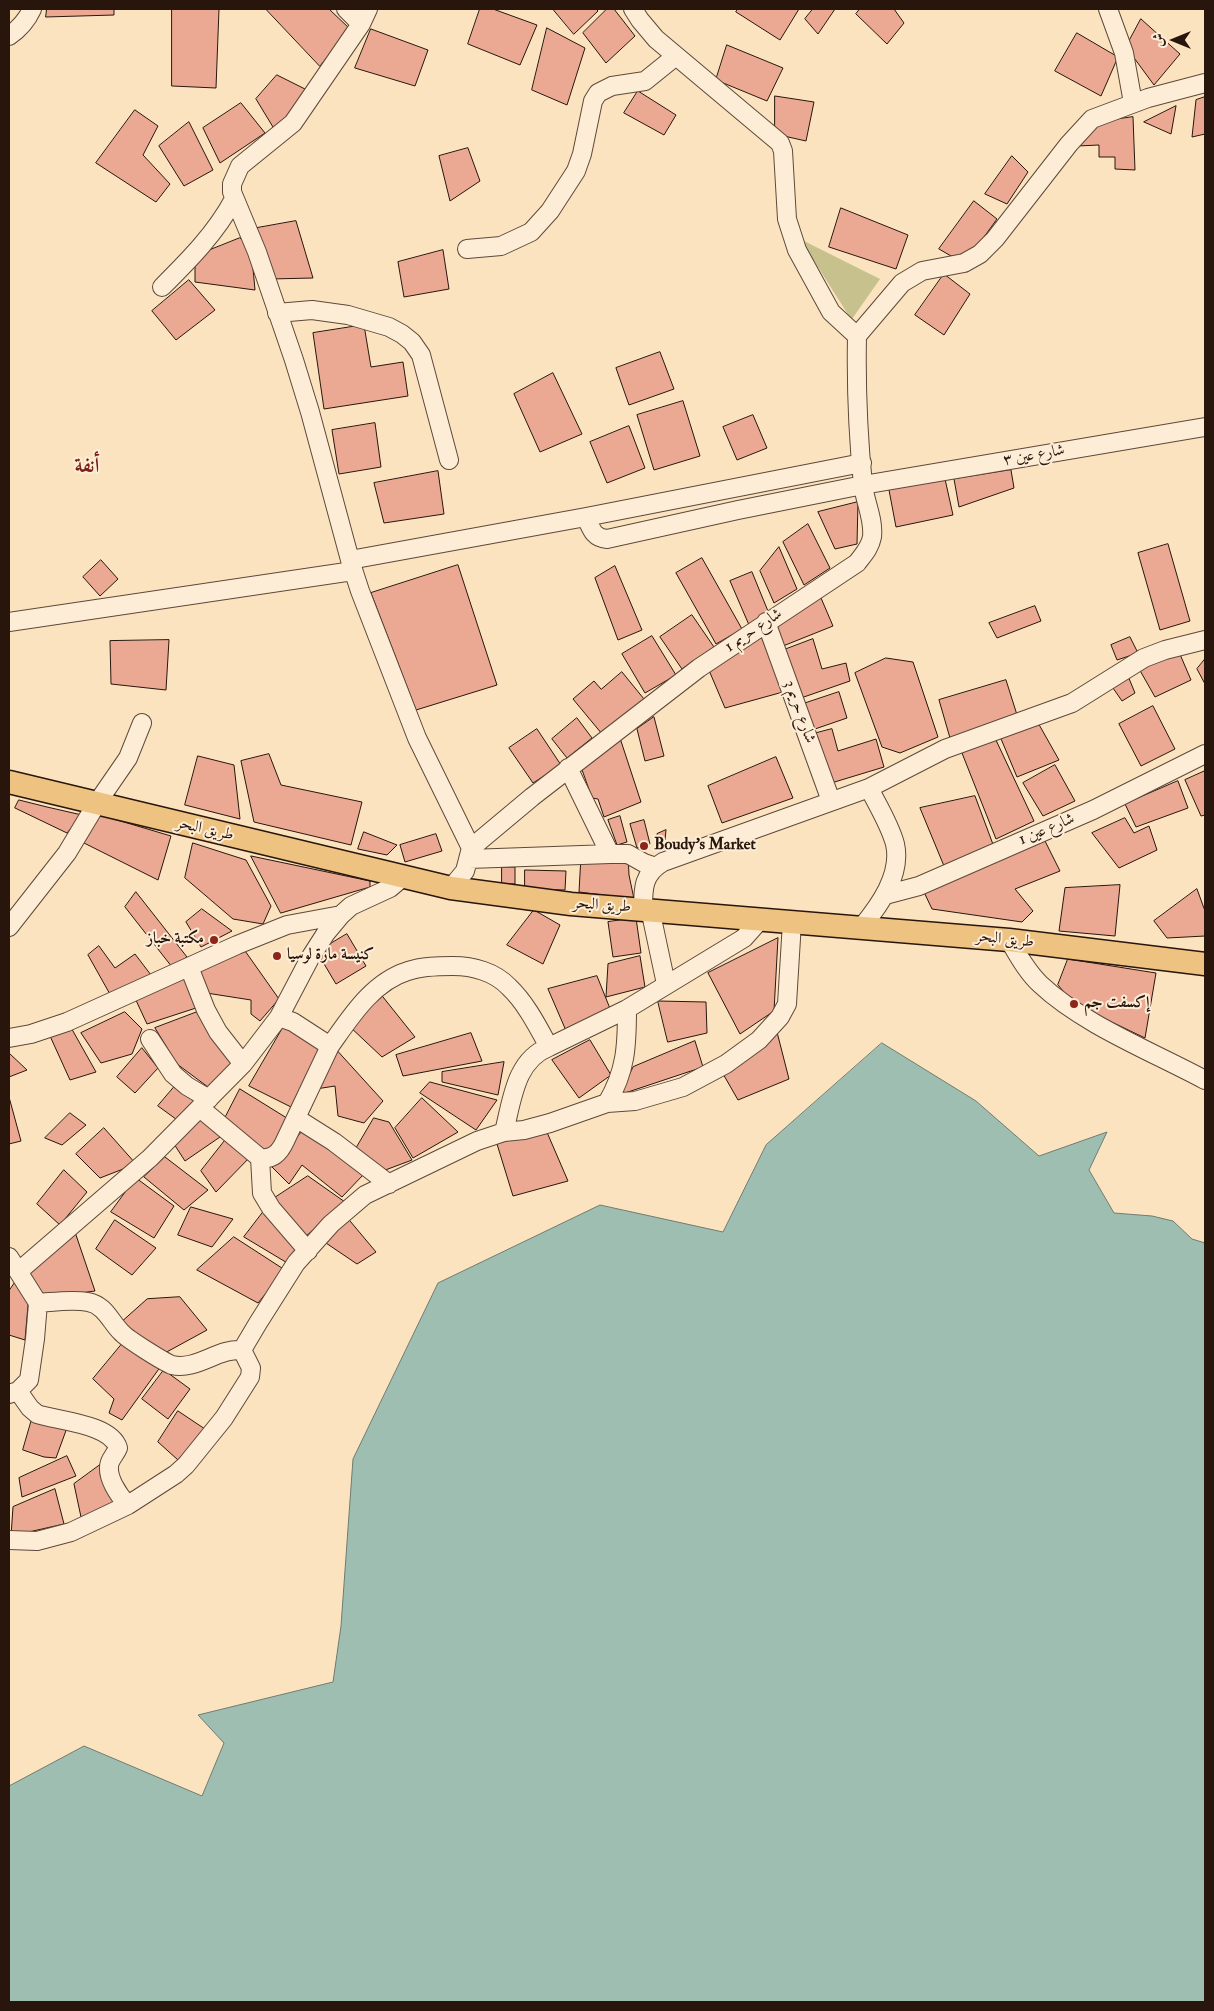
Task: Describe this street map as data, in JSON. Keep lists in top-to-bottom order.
{
  "streets": {
    "main road": ["طريق البحر"],
    "street": [
      "شارع عين ٣",
      "شارع حريم 1",
      "شارع حريم 3",
      "شارع عين 1"
    ]
  },
  "crossings": [
    ["شارع عين ٣", "شارع حريم 1"],
    ["شارع حريم 1", "شارع حريم 3"],
    ["شارع حريم 1", "طريق البحر"]
  ],
  "districts": ["أنفة"],
  "places": [
    "Boudy's Market",
    "مكتبة خباز",
    "كنيسة مارة لوسيا",
    "إكسفت جم"
  ],
  "north": "left"
}
